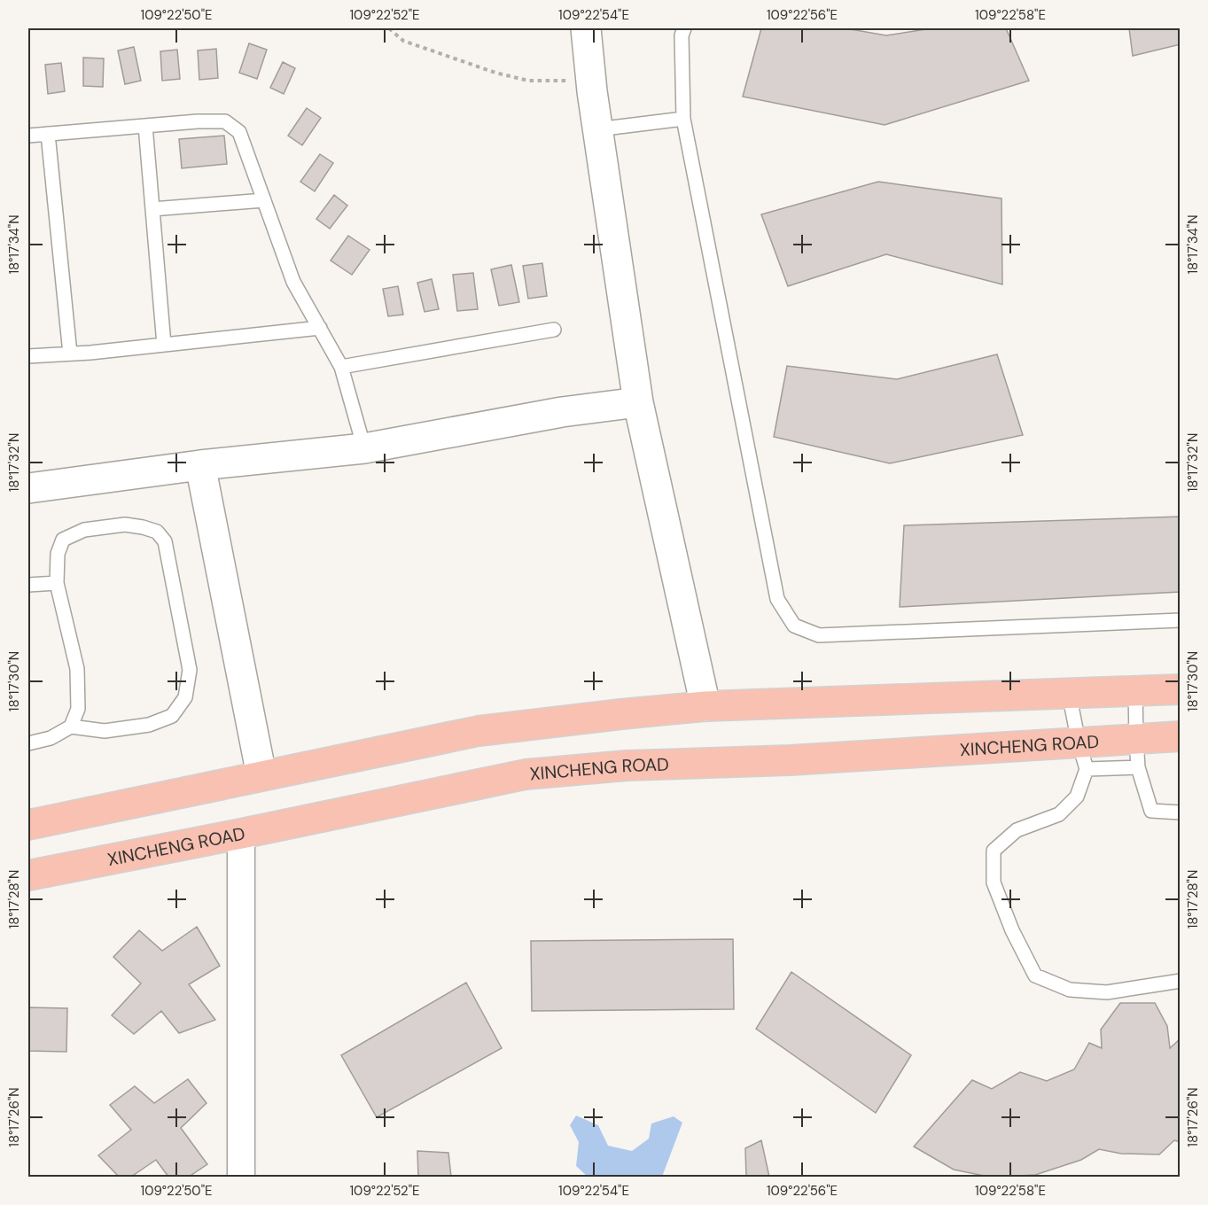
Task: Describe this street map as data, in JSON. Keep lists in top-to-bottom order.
{
  "streets": {
    "main road": ["XINCHENG ROAD"]
  },
  "coordinates": [
    "109°22'50\"E",
    "109°22'52\"E",
    "109°22'54\"E",
    "109°22'56\"E",
    "109°22'58\"E",
    "18°17'34\"N",
    "18°17'32\"N",
    "18°17'30\"N",
    "18°17'28\"N",
    "18°17'26\"N"
  ]
}
